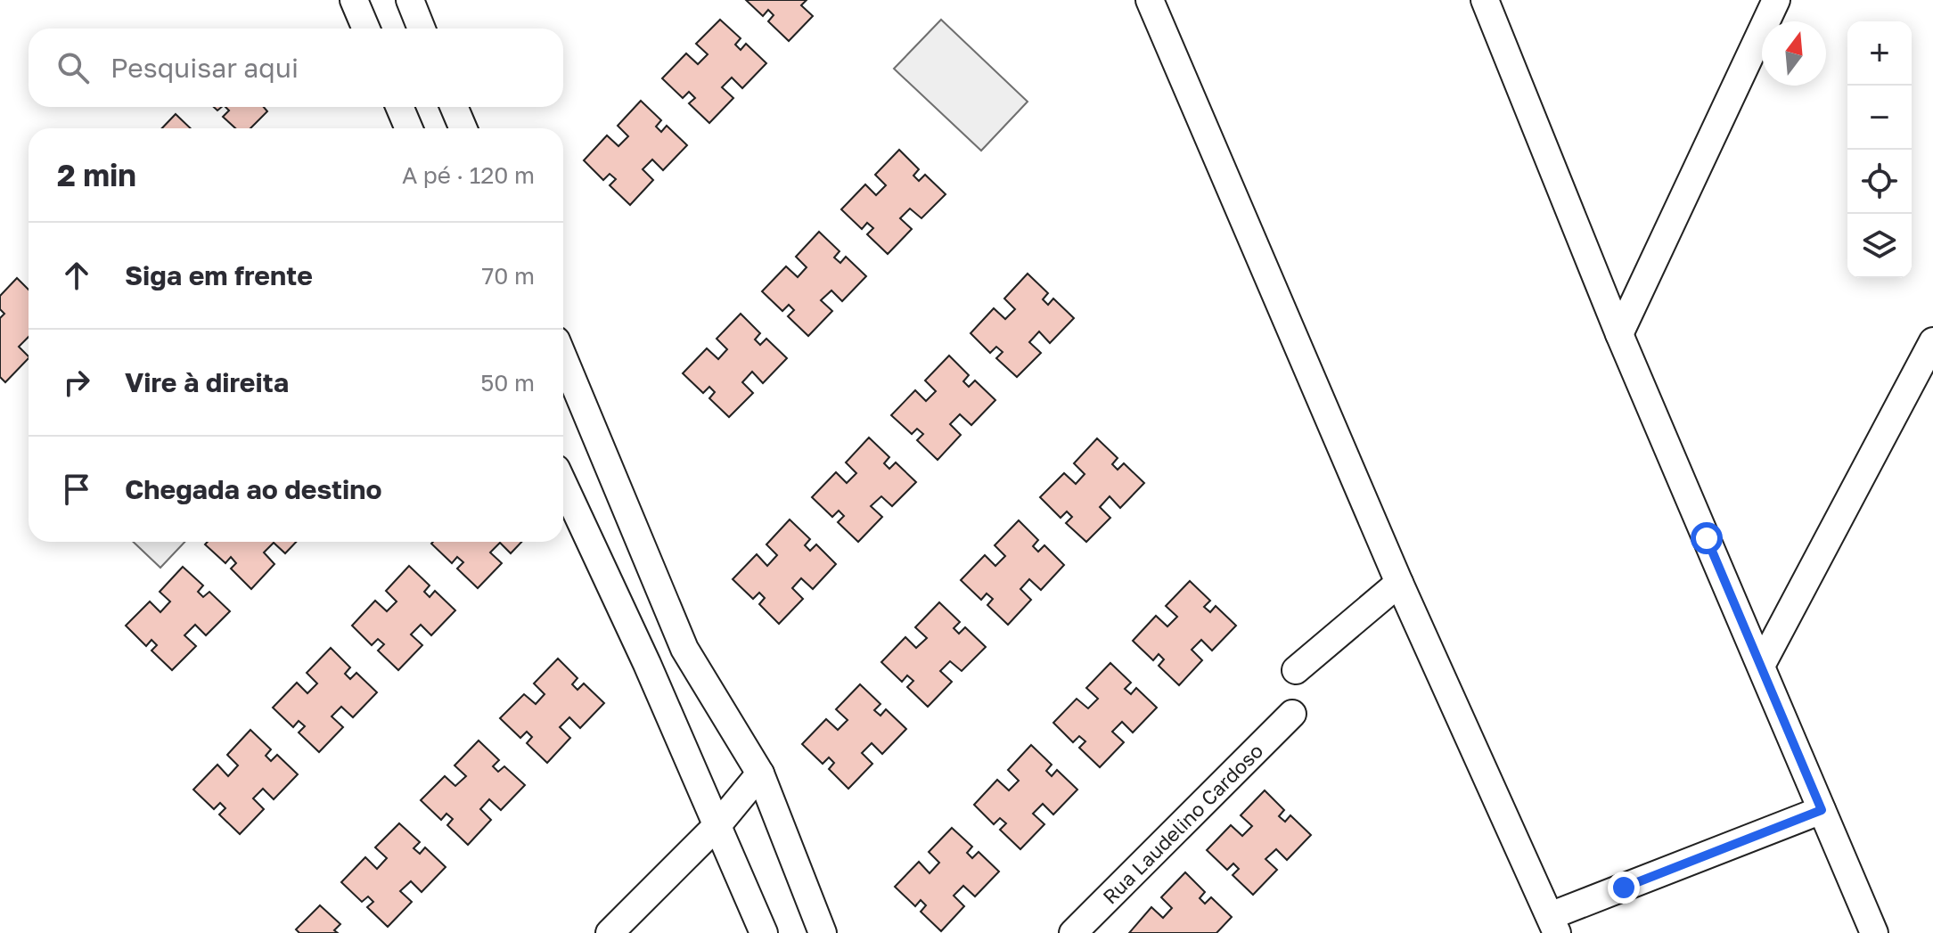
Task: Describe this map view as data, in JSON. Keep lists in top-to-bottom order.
{
  "streets": {
    "street": ["Rua Laudelino Cardoso"]
  },
  "north": "top",
  "page": {
    "map_buttons": ["+", "−"],
    "search": "Pesquisar aqui",
    "heading": ["2 min", "A pé · 120 m"],
    "list": [
      ["Siga em frente", "70 m"],
      ["Vire à direita", "50 m"],
      "Chegada ao destino"
    ]
  }
}
